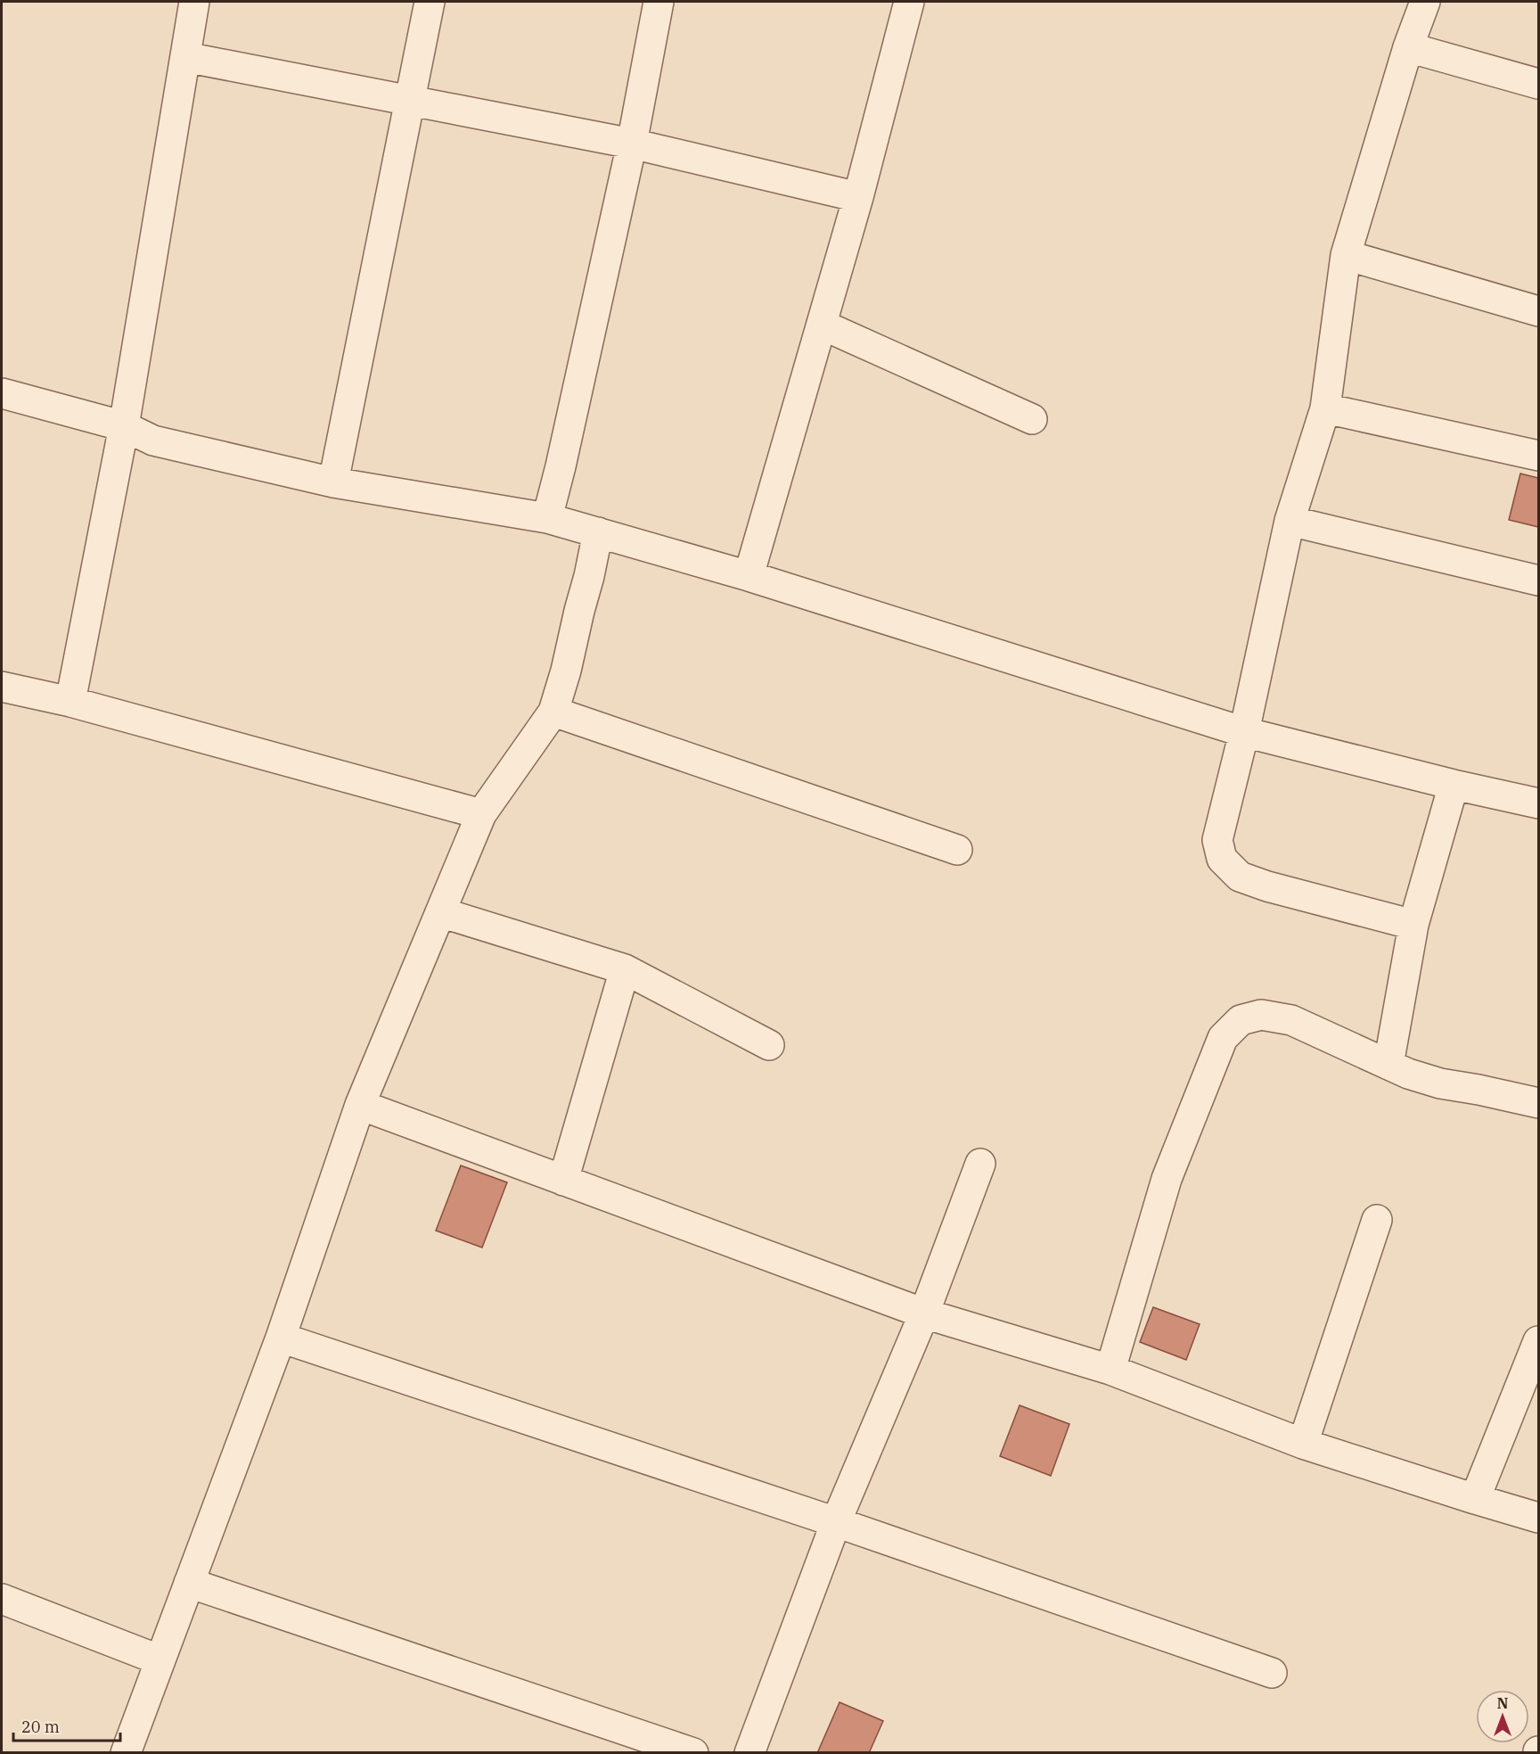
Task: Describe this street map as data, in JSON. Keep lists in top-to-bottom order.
{
  "scale_bar": "20 m",
  "north": "top"
}
